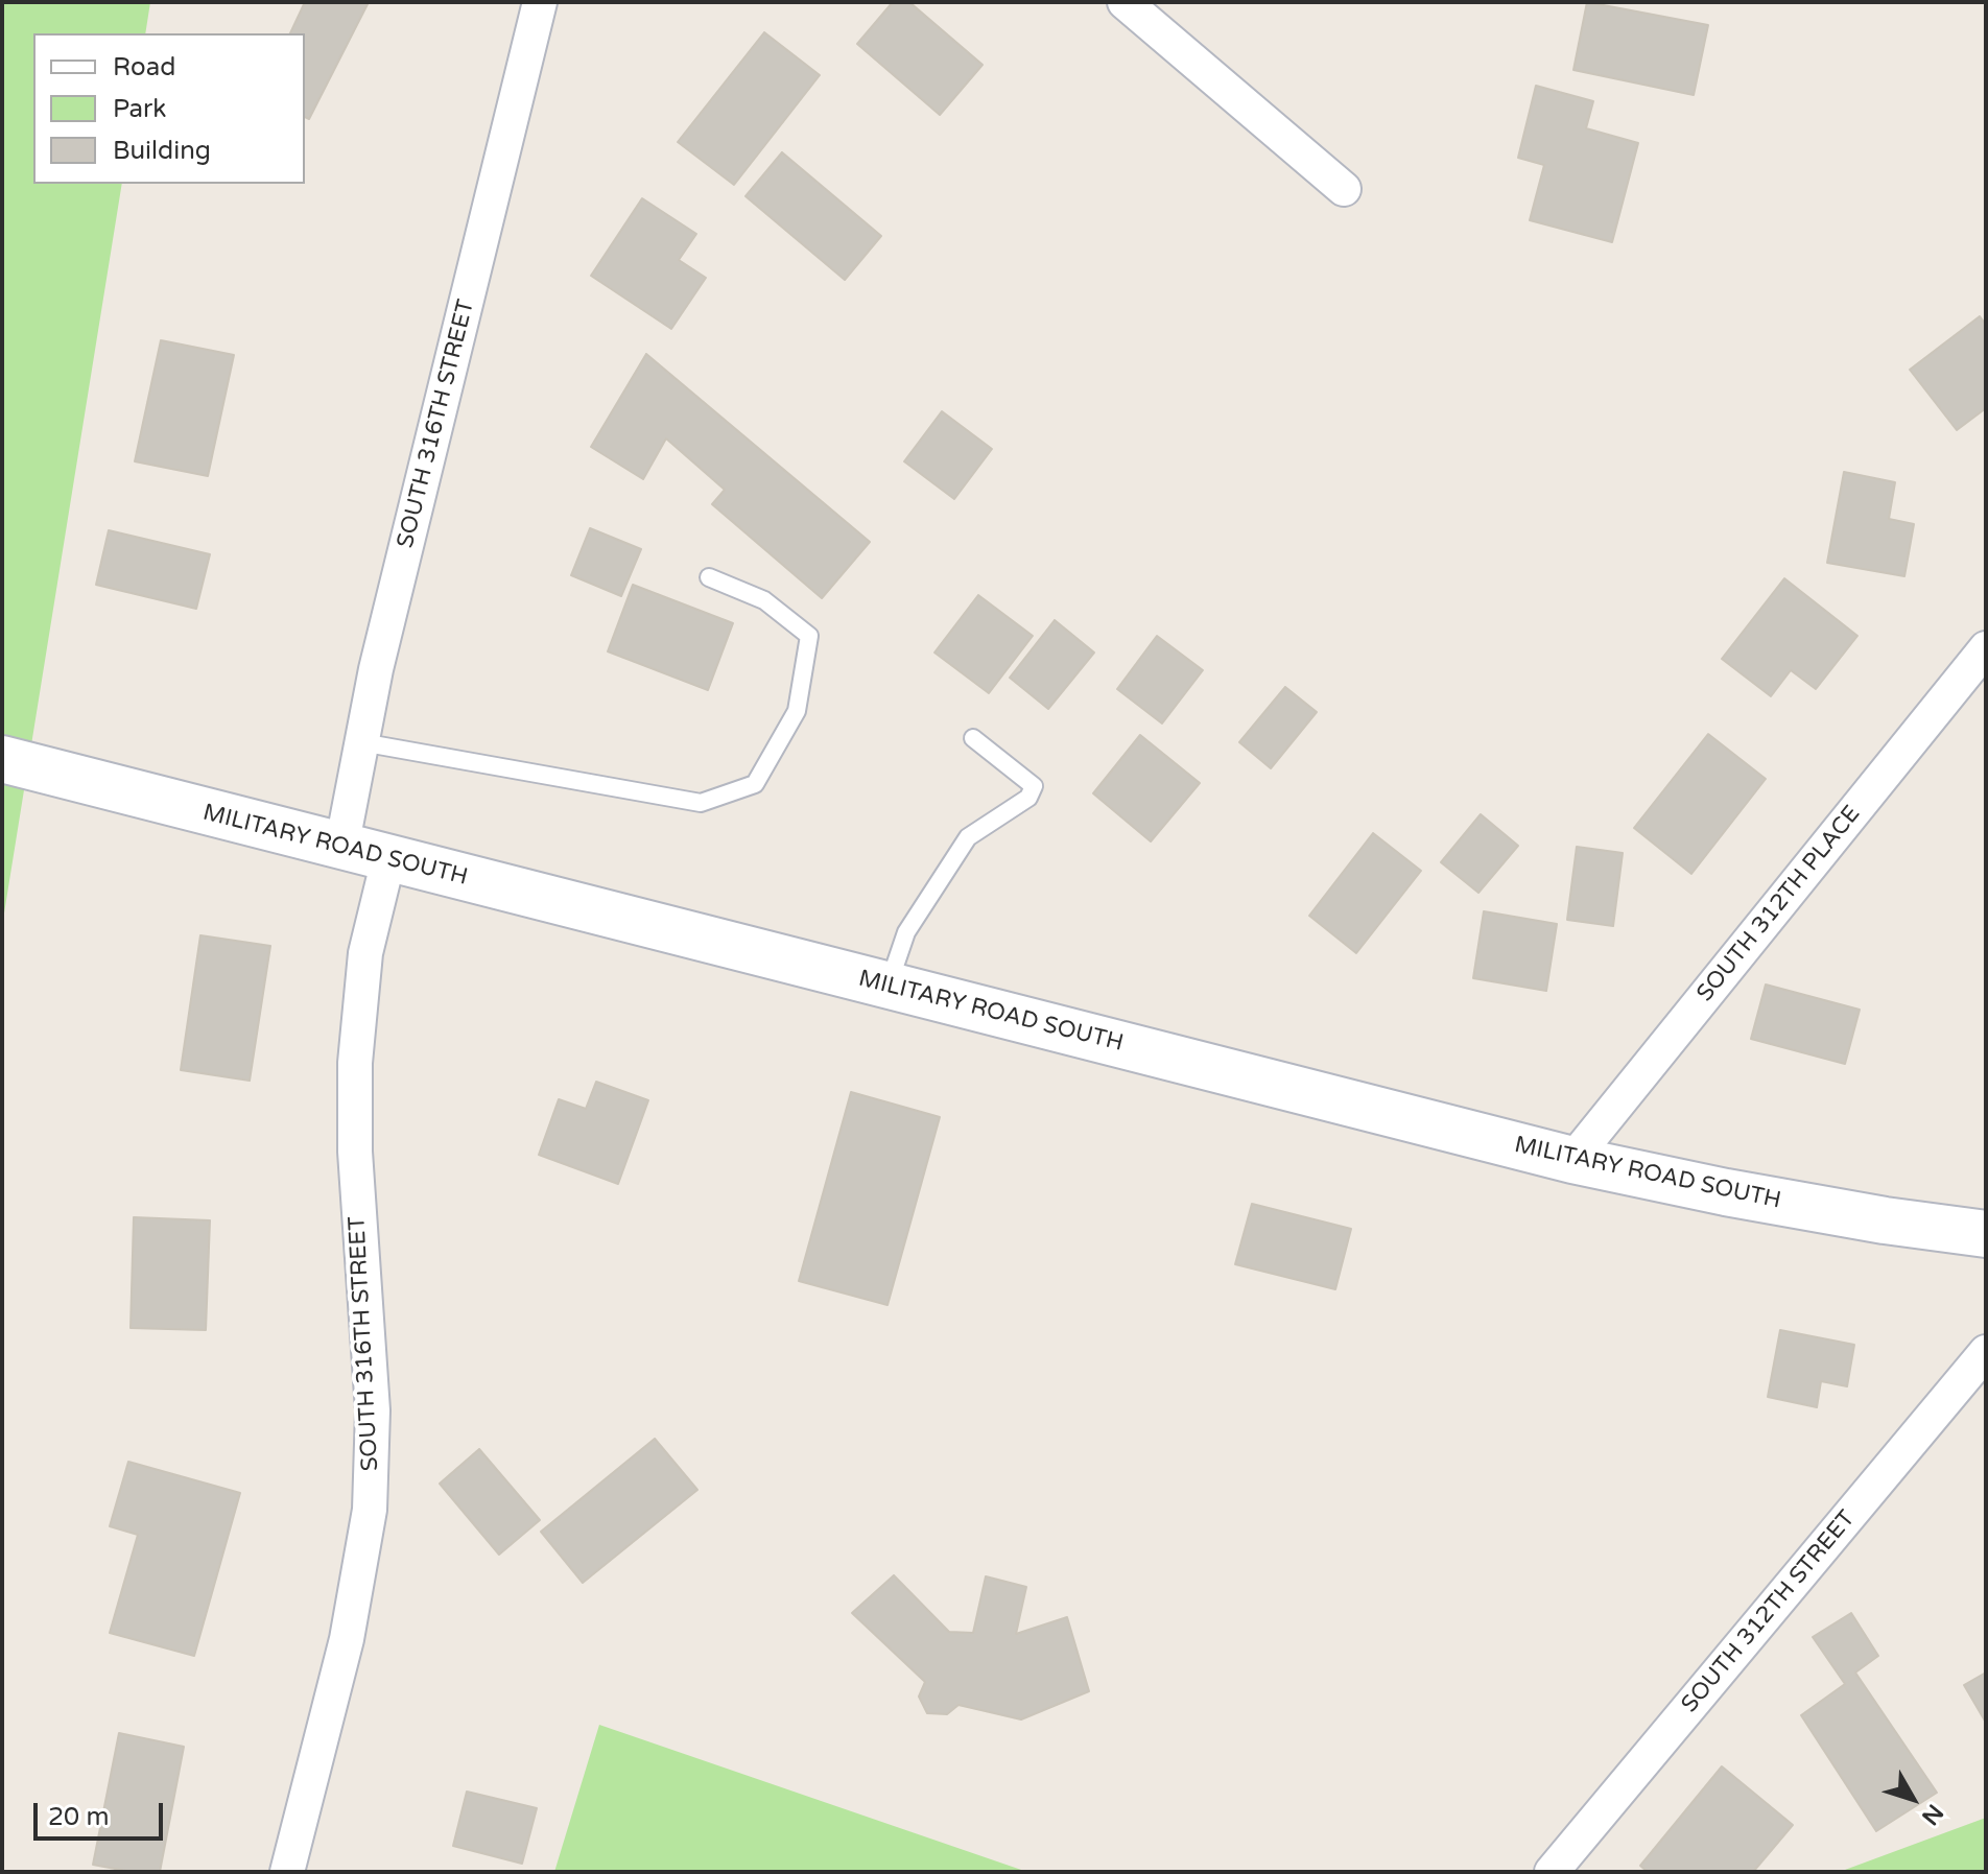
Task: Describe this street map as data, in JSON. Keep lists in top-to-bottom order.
{
  "streets": {
    "main road": ["MILITARY ROAD SOUTH"],
    "street": ["SOUTH 316TH STREET", "SOUTH 312TH PLACE", "SOUTH 312TH STREET"]
  },
  "crossings": [
    ["SOUTH 316TH STREET", "MILITARY ROAD SOUTH"],
    ["MILITARY ROAD SOUTH", "SOUTH 312TH PLACE"]
  ],
  "legend": ["Road", "Park", "Building"],
  "scale_bar": "20 m",
  "north": "bottom right"
}
